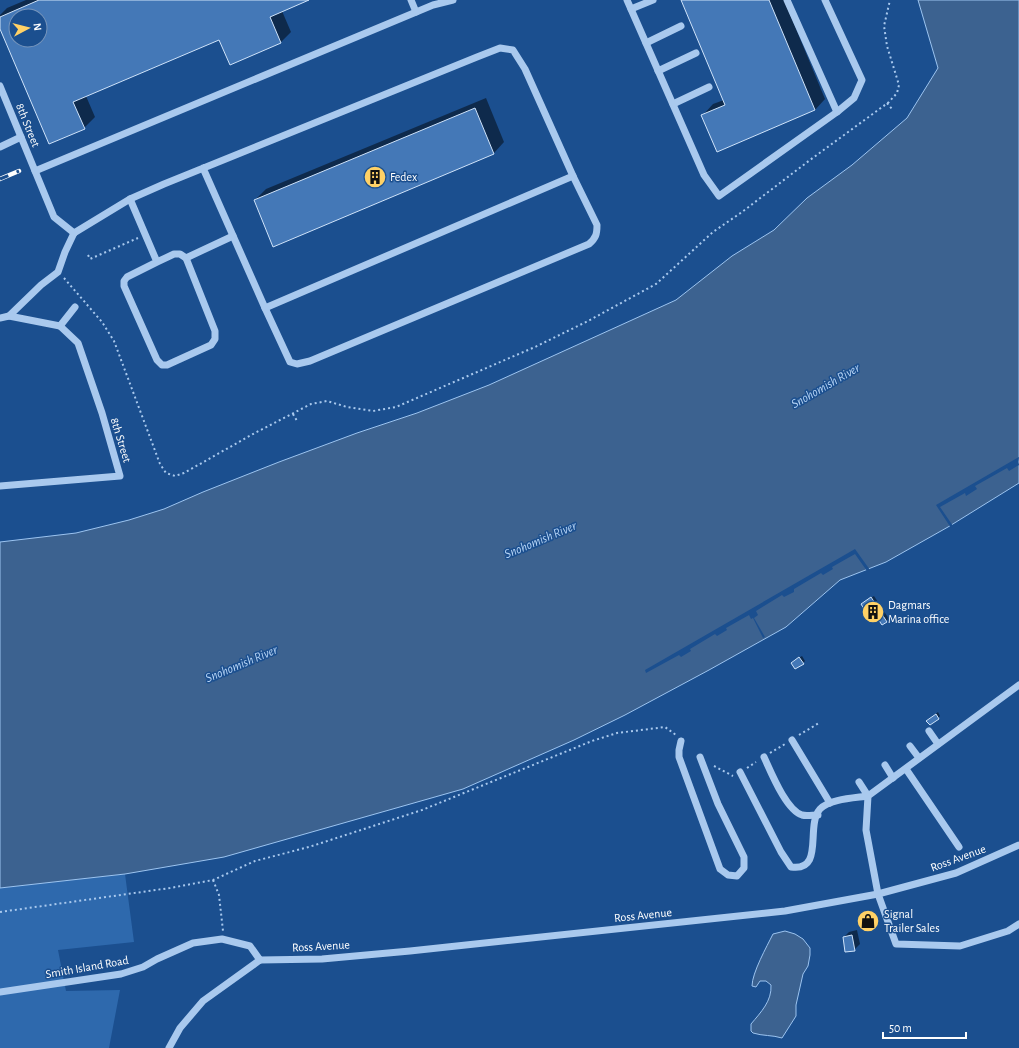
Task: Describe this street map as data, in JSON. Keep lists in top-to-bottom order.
{
  "streets": {
    "street": ["8th Street", "Ross Avenue", "Smith Island Road"]
  },
  "crossings": [
    ["Ross Avenue", "Smith Island Road"]
  ],
  "water": ["Snohomish River"],
  "places": {
    "building": ["Fedex", "Dagmars Marina office"],
    "shop": ["Signal Trailer Sales"]
  },
  "scale_bar": "50 m",
  "north": "right"
}
